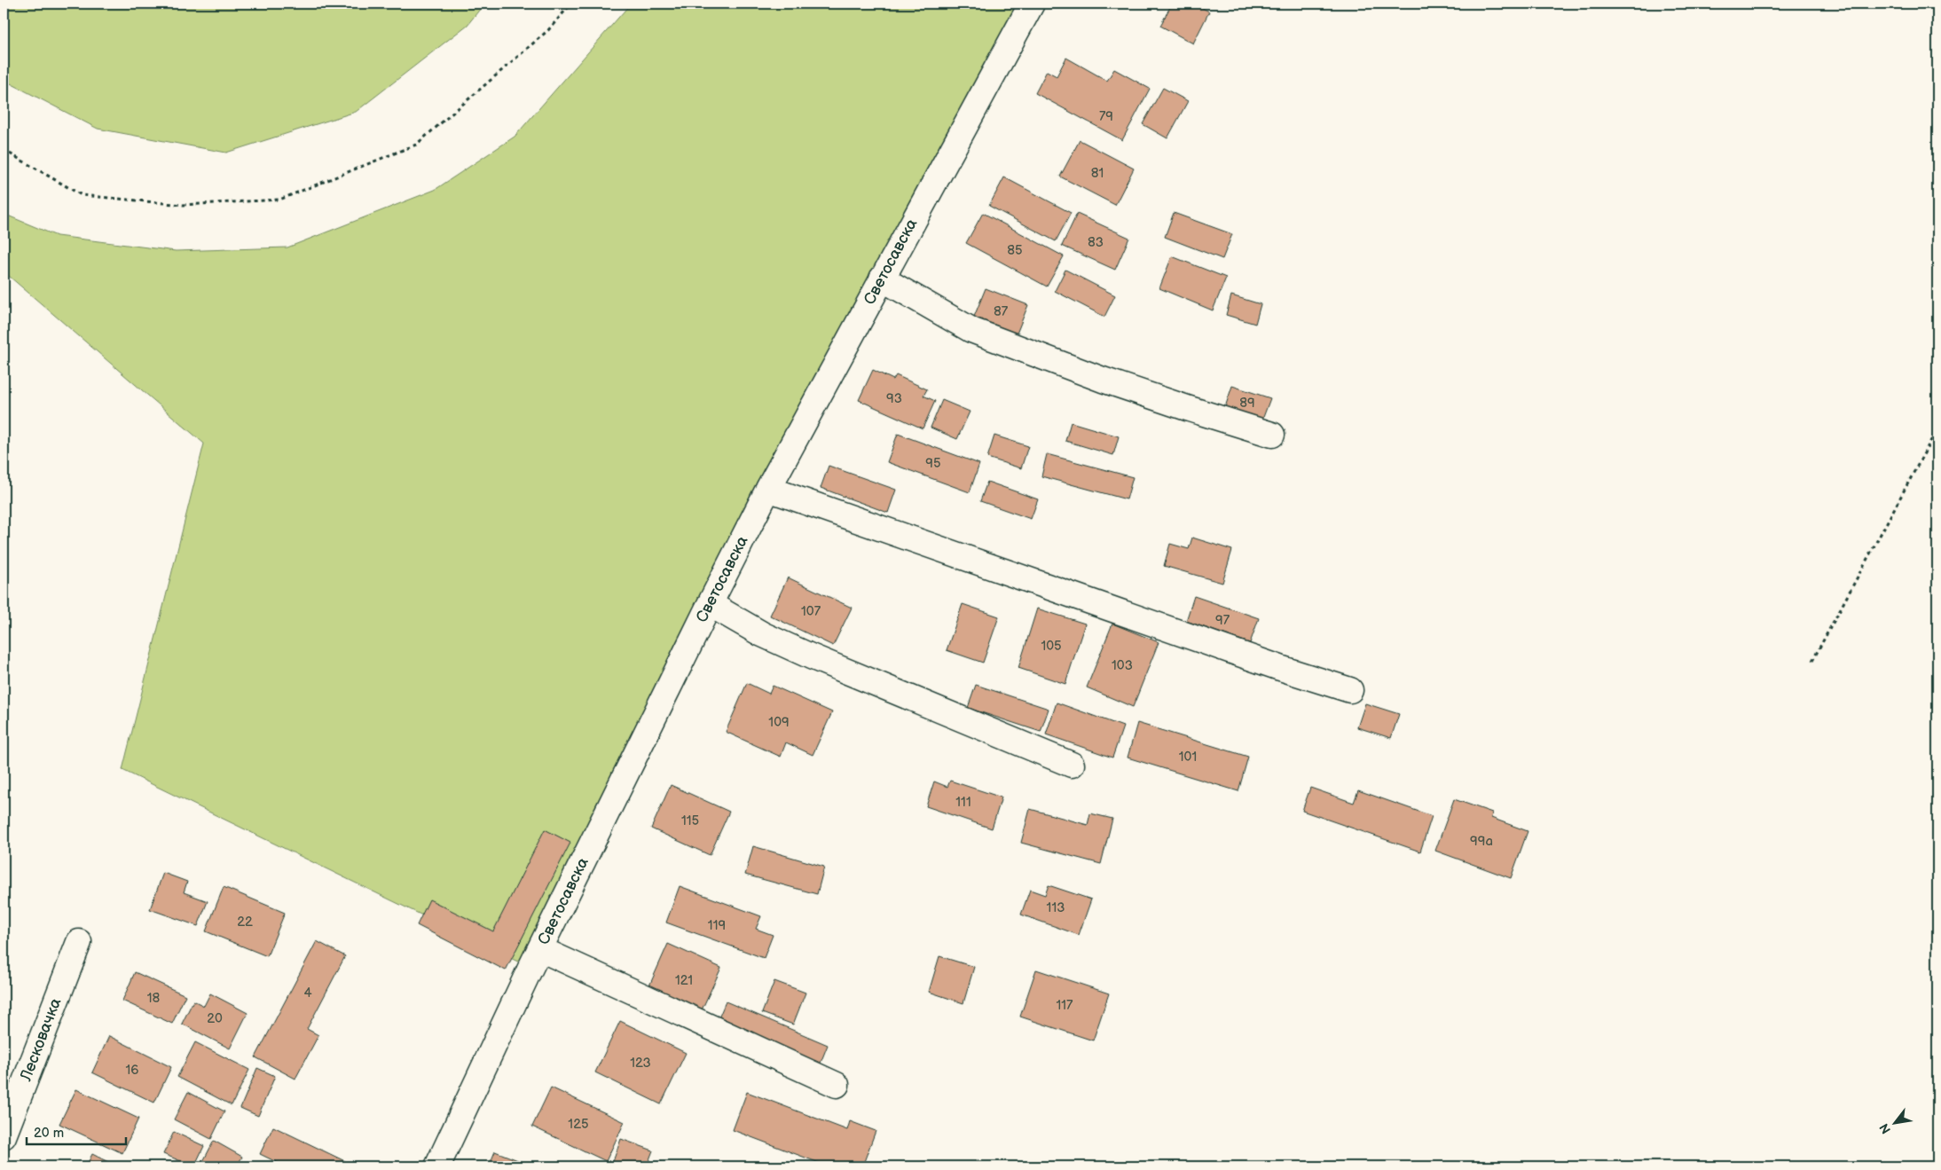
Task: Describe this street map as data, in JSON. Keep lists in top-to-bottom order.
{
  "streets": {
    "street": ["Светосавска", "Лесковачка"]
  },
  "house_numbers": [
    "79",
    "81",
    "83",
    "85",
    "87",
    "93",
    "89",
    "95",
    "107",
    "97",
    "105",
    "103",
    "109",
    "101",
    "111",
    "115",
    "99a",
    "113",
    "22",
    "119",
    "121",
    "4",
    "18",
    "117",
    "20",
    "123",
    "16",
    "125"
  ],
  "scale_bar": "20 m",
  "north": "bottom left"
}
